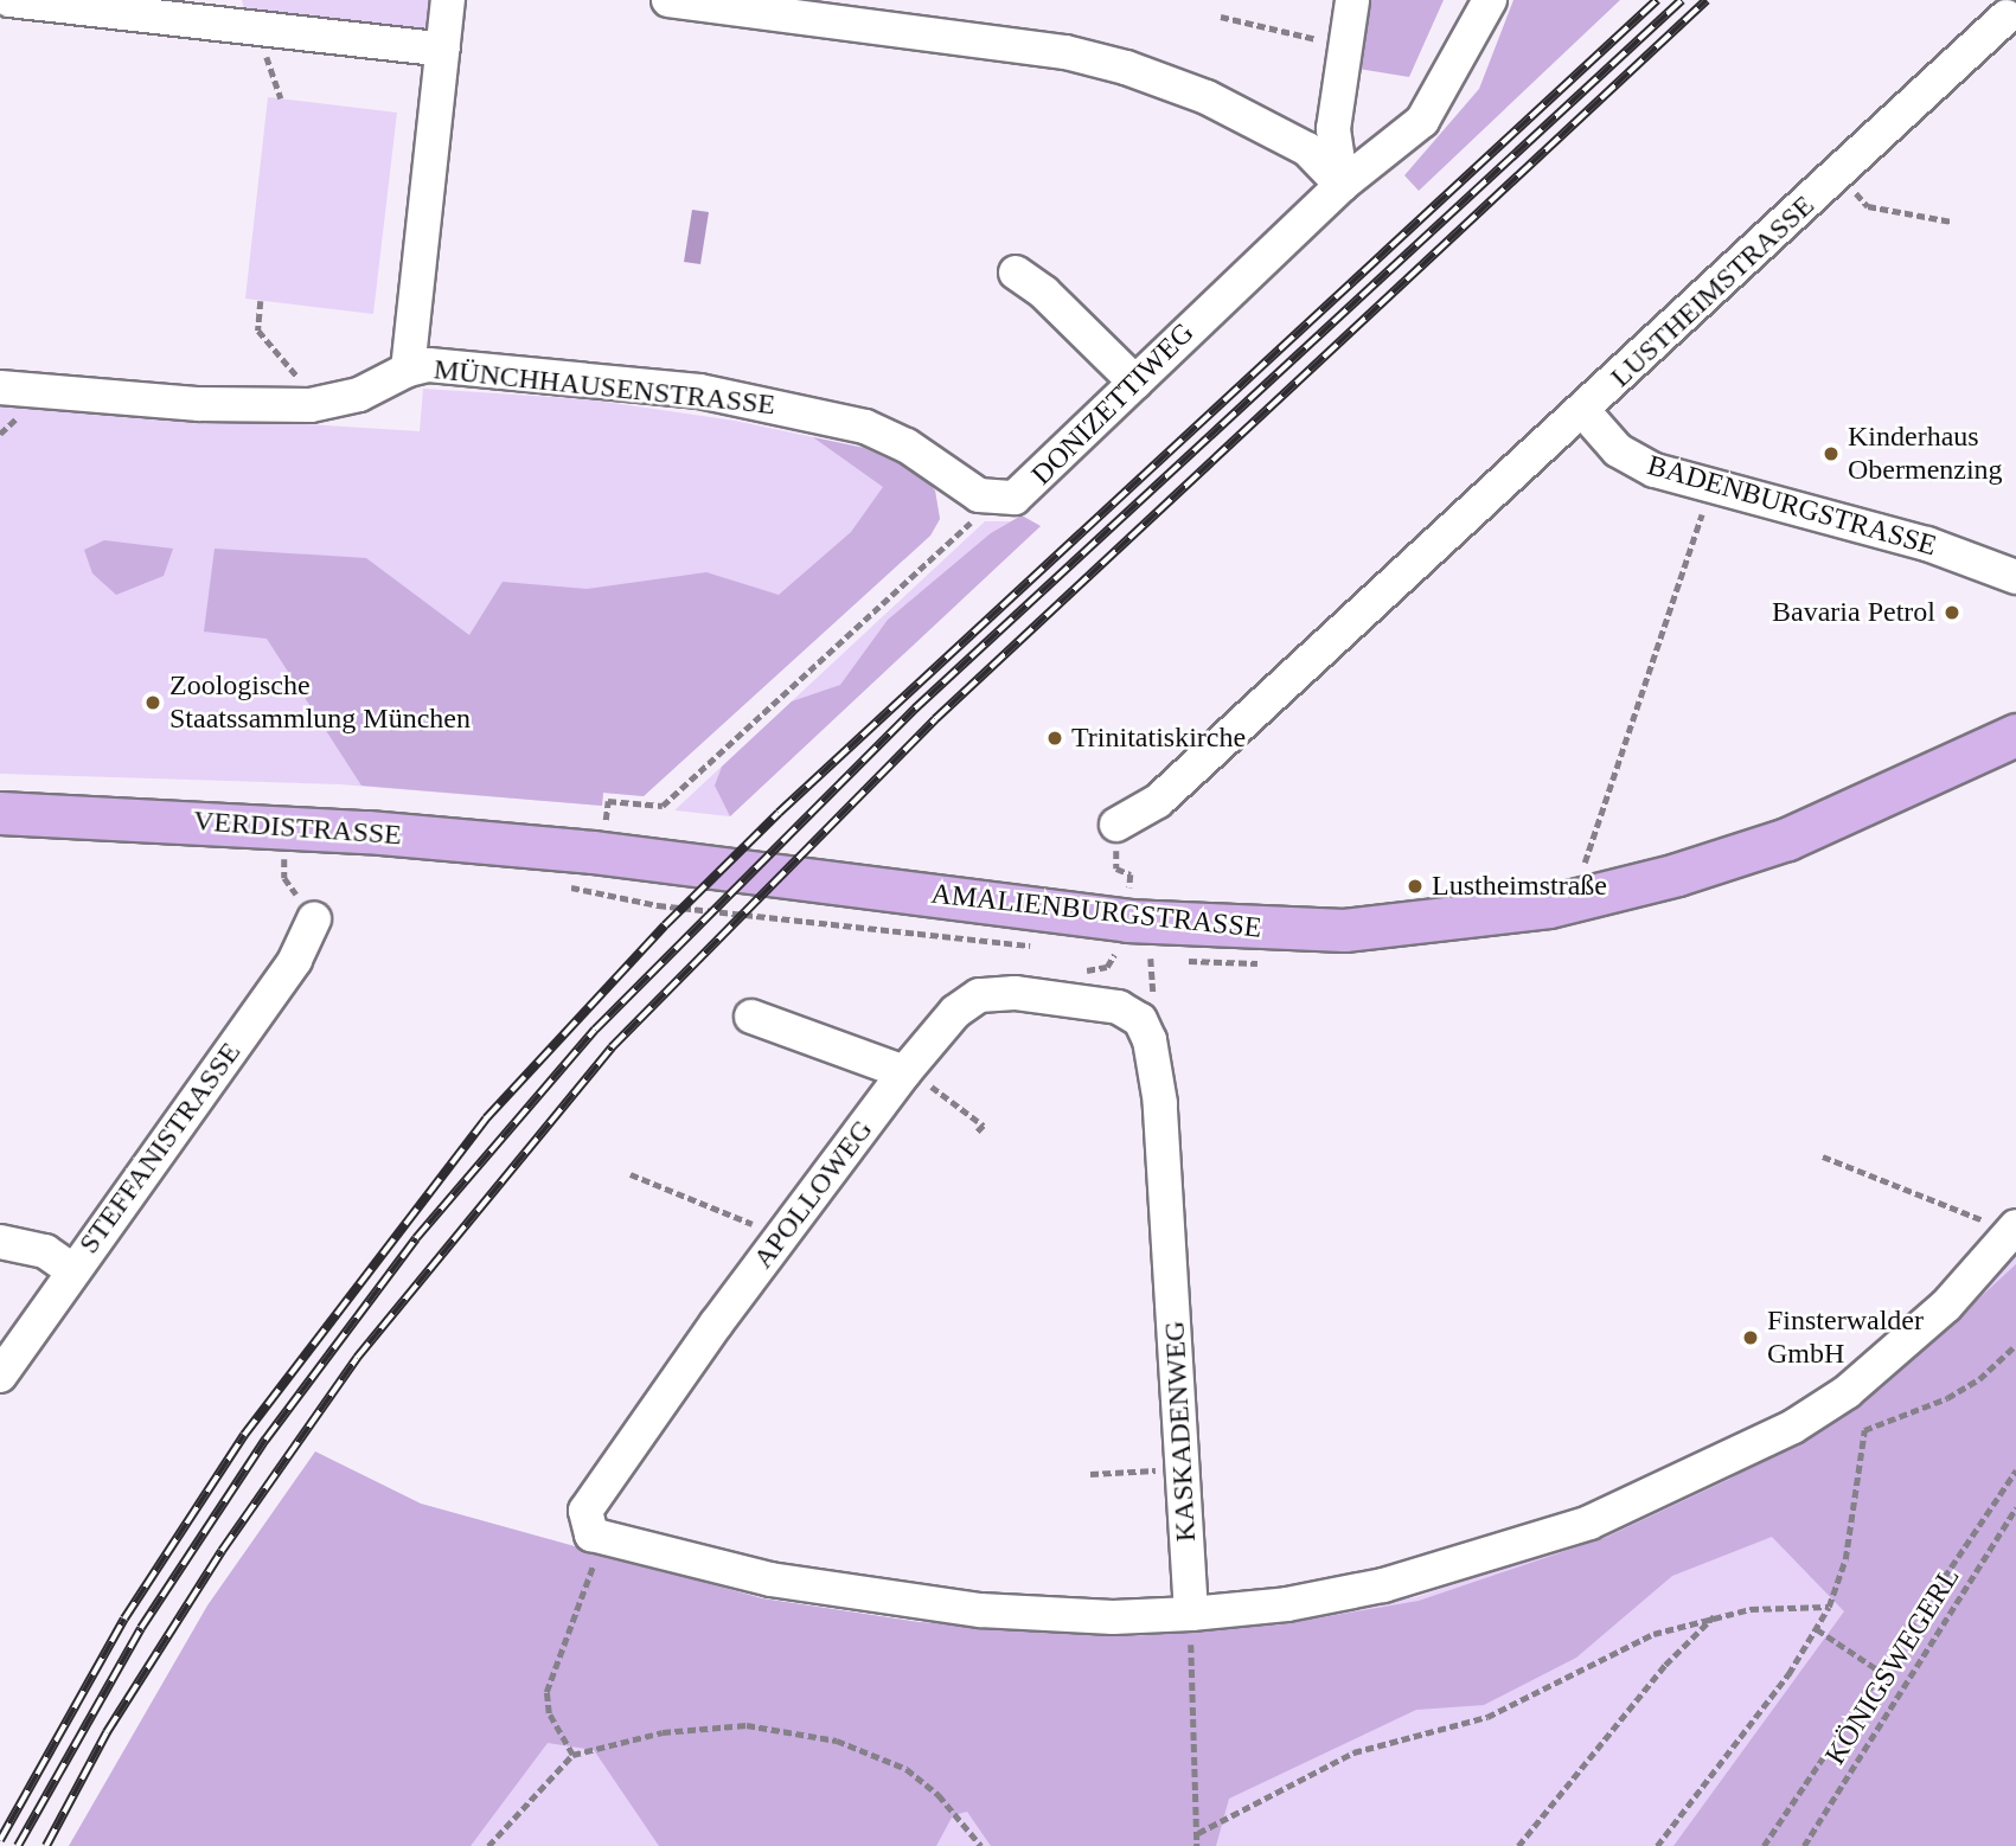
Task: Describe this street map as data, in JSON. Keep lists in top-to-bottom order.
{
  "streets": {
    "main road": ["VERDISTRASSE", "AMALIENBURGSTRASSE"],
    "street": [
      "LUSTHEIMSTRASSE",
      "MÜNCHHAUSENSTRASSE",
      "DONIZETTIWEG",
      "BADENBURGSTRASSE",
      "STEFFANISTRASSE",
      "APOLLOWEG",
      "KASKADENWEG"
    ],
    "path": ["KÖNIGSWEGERL"]
  },
  "crossings": [
    ["LUSTHEIMSTRASSE", "BADENBURGSTRASSE"],
    ["MÜNCHHAUSENSTRASSE", "DONIZETTIWEG"],
    ["DONIZETTIWEG", "VERDISTRASSE"],
    ["DONIZETTIWEG", "AMALIENBURGSTRASSE"],
    ["VERDISTRASSE", "AMALIENBURGSTRASSE"],
    ["APOLLOWEG", "KASKADENWEG"]
  ],
  "places": [
    "Kinderhaus Obermenzing",
    "Bavaria Petrol",
    "Zoologische Staatssammlung München",
    "Trinitatiskirche",
    "Lustheimstraße",
    "Finsterwalder GmbH"
  ]
}
